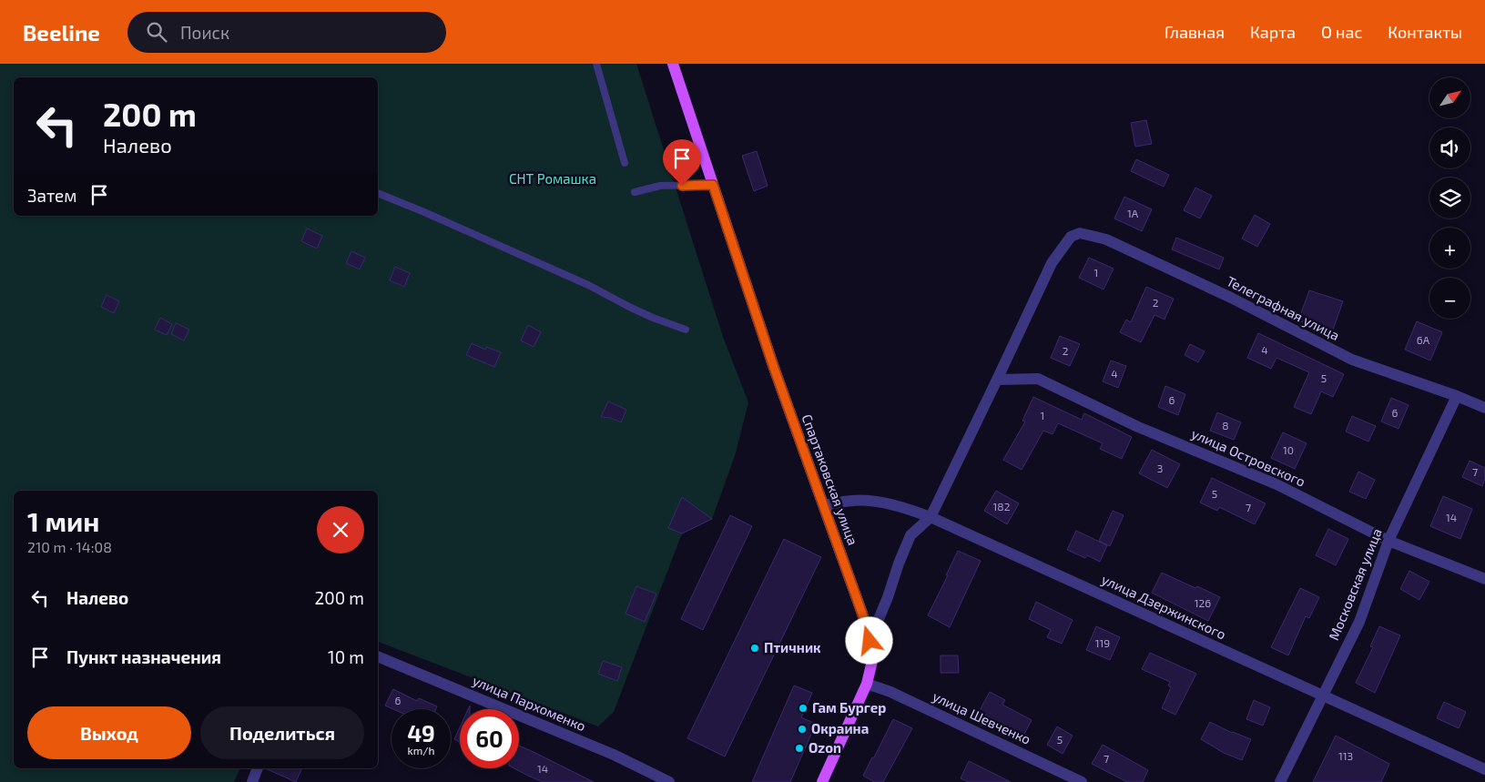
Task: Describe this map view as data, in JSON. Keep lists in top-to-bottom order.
{
  "streets": {
    "main road": ["Спартаковская улица"],
    "street": [
      "Телеграфная улица",
      "улица Островского",
      "Московская улица",
      "улица Дзержинского",
      "улица Пархоменко",
      "улица Шевченко"
    ]
  },
  "crossings": [
    ["Телеграфная улица", "улица Островского"],
    ["Телеграфная улица", "Московская улица"],
    ["улица Островского", "Московская улица"],
    ["Спартаковская улица", "улица Дзержинского"],
    ["Спартаковская улица", "улица Шевченко"],
    ["Московская улица", "улица Дзержинского"]
  ],
  "parks": ["СНТ Ромашка"],
  "places": [
    "Птичник",
    "Гам Бургер",
    "Окраина",
    "Ozon"
  ],
  "house_numbers": [
    "1А",
    "1",
    "2",
    "6А",
    "4",
    "2",
    "4",
    "5",
    "6",
    "6",
    "1",
    "8",
    "10",
    "3",
    "7",
    "5",
    "182",
    "7",
    "14",
    "126",
    "119",
    "6",
    "5",
    "113",
    "7",
    "14"
  ],
  "north": "top right",
  "page": {
    "header": "Beeline",
    "search": "Поиск",
    "nav": [
      "Главная",
      "Карта",
      "О нас",
      "Контакты"
    ],
    "map_buttons": ["+", "−"],
    "turn": ["200 m", "Налево"],
    "then": "Затем",
    "heading": ["1 мин", "210 m · 14:08"],
    "list": [
      {
        "name": "Налево",
        "value": "200 m"
      },
      {
        "name": "Пункт назначения",
        "value": "10 m"
      }
    ],
    "buttons": ["Выход", "Поделиться"],
    "speed": "49 km/h",
    "limit": "60"
  }
}
